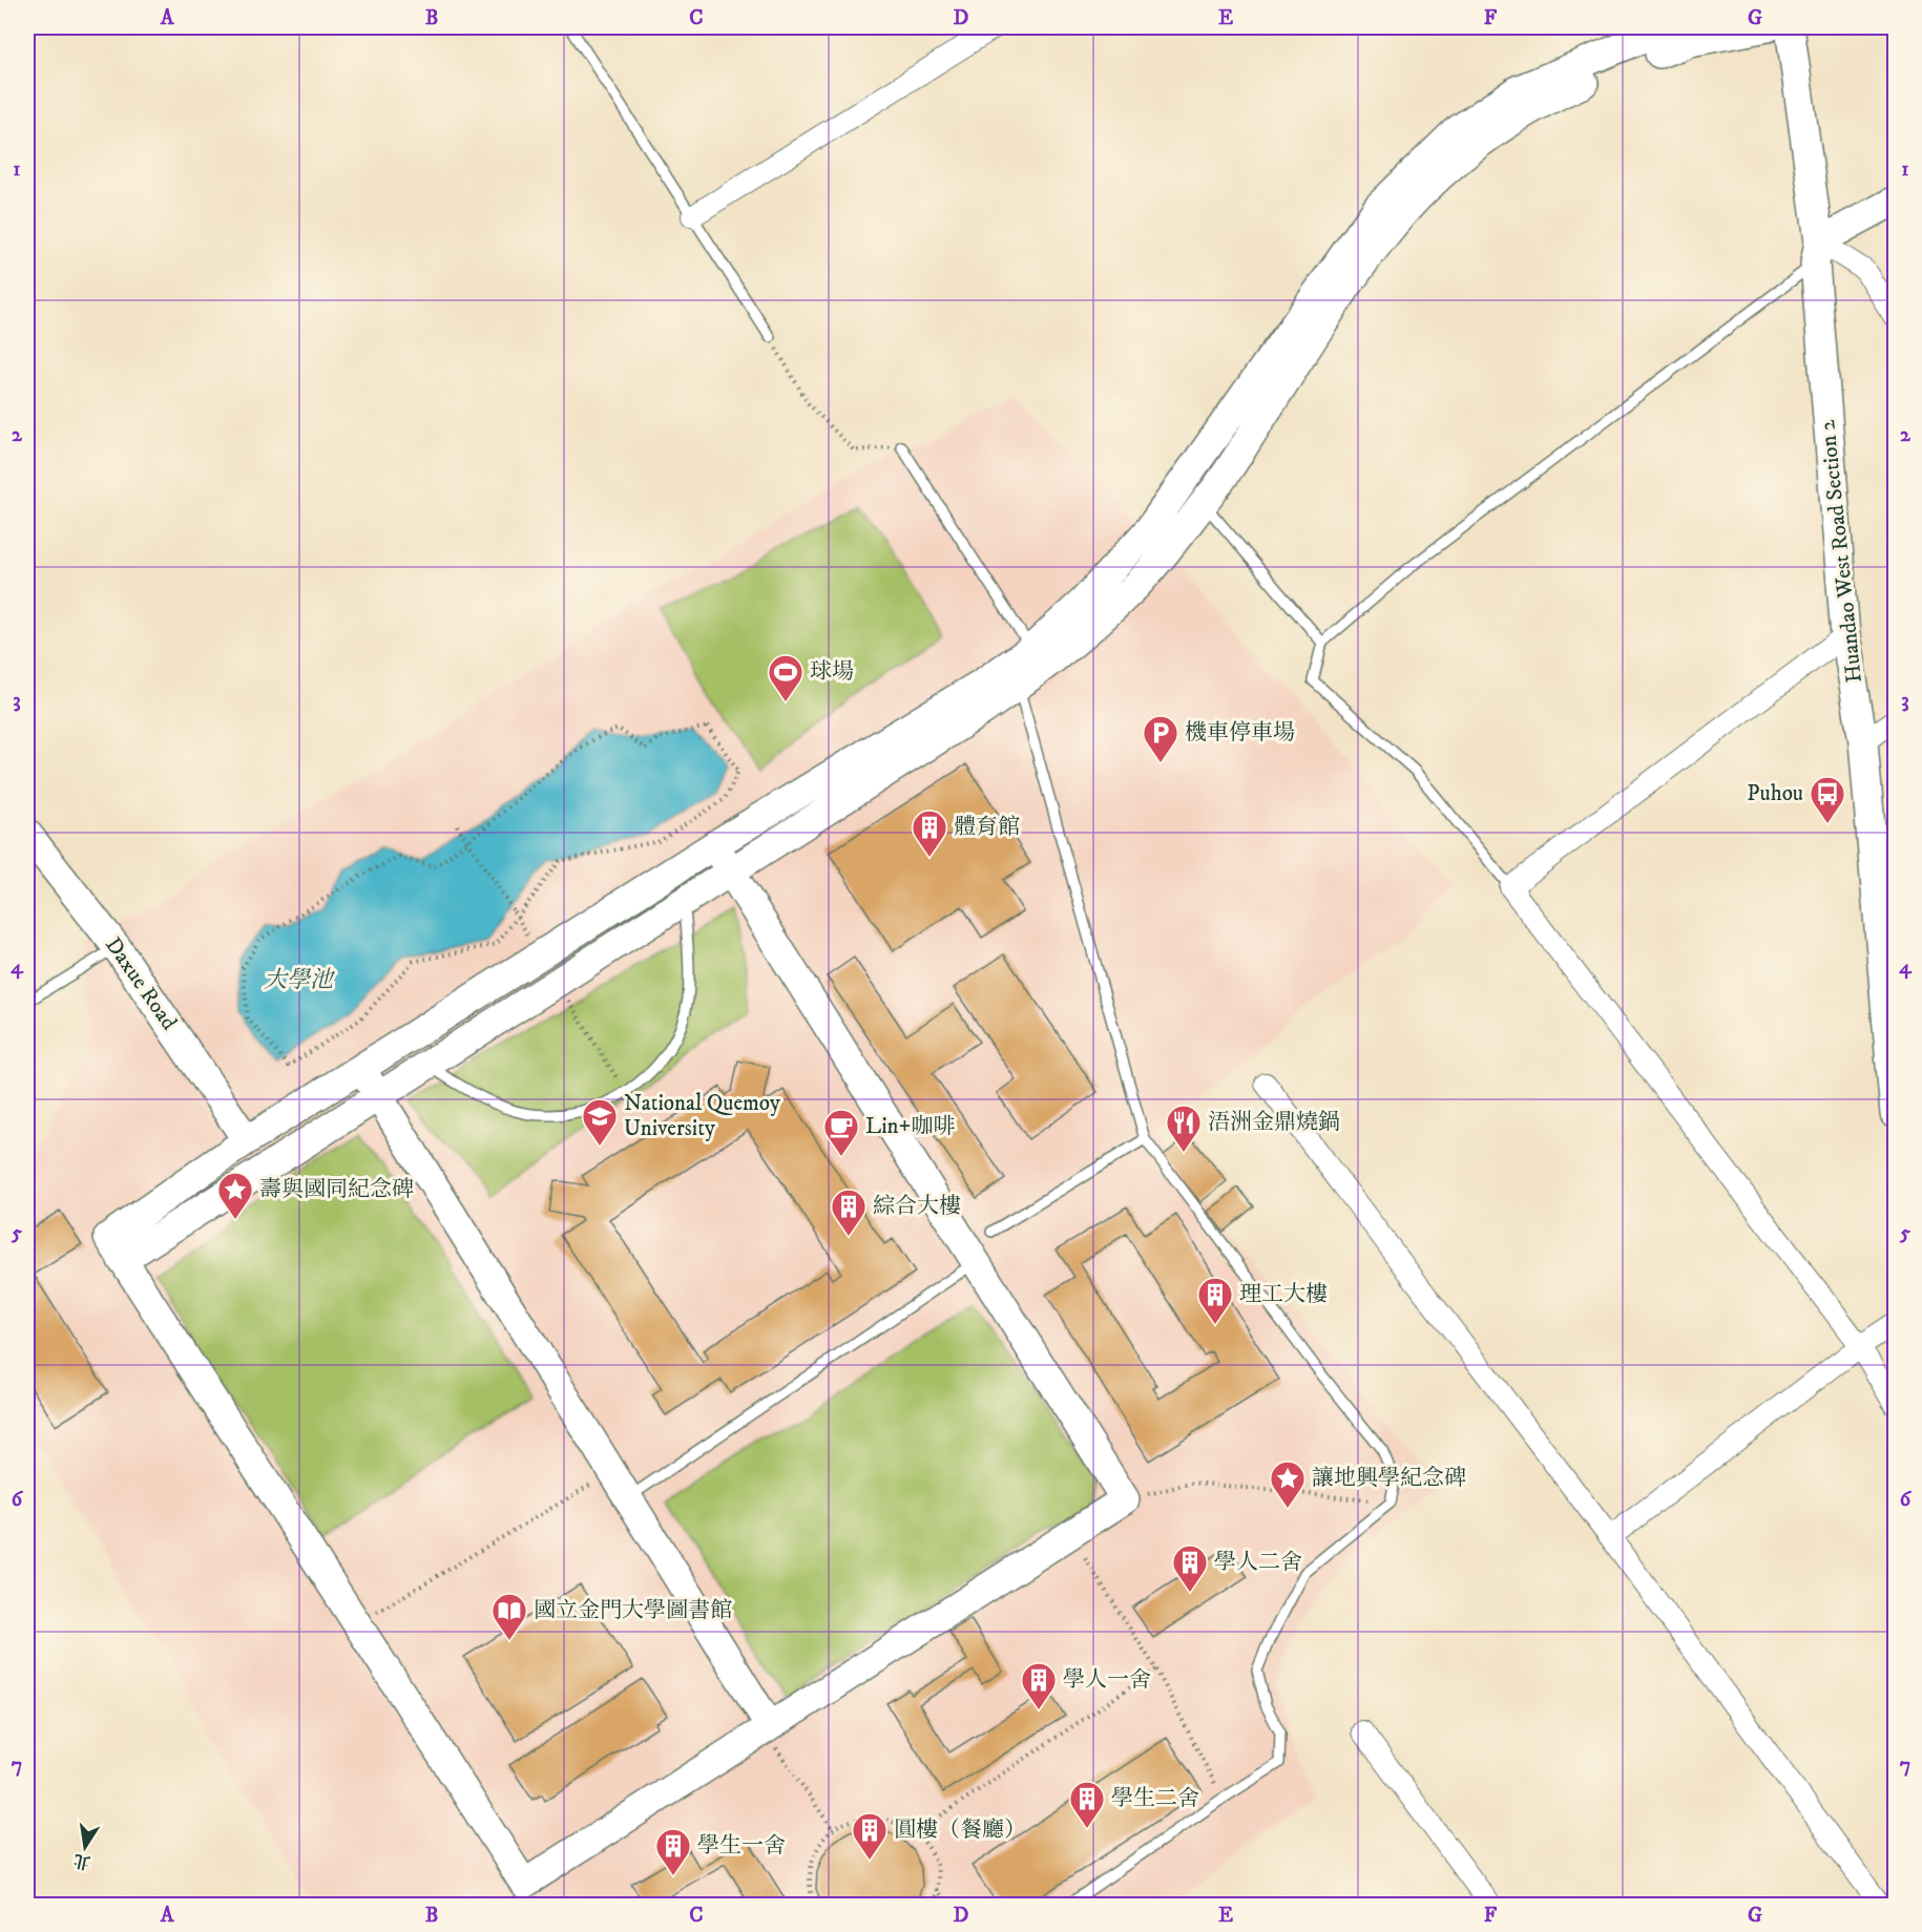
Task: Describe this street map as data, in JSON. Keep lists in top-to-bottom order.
{
  "streets": {
    "street": ["Huandao West Road Section 2", "Daxue Road"]
  },
  "water": ["大學池"],
  "places": {
    "sports": ["球場"],
    "parking": ["機車停車場"],
    "bus stop": ["Puhou"],
    "building": [
      "體育館",
      "綜合大樓",
      "理工大樓",
      "學人二舍",
      "學人一舍",
      "學生二舍",
      "圓樓（餐廳）",
      "學生一舍"
    ],
    "school or university": ["National Quemoy University"],
    "restaurant": ["浯洲金鼎燒鍋"],
    "cafe": ["Lin+咖啡"],
    "place": ["壽與國同紀念碑", "讓地興學紀念碑"],
    "library": ["國立金門大學圖書館"]
  },
  "north": "bottom",
  "grid": {
    "columns": [
      "A",
      "B",
      "C",
      "D",
      "E",
      "F",
      "G"
    ],
    "rows": [
      "1",
      "2",
      "3",
      "4",
      "5",
      "6",
      "7"
    ]
  }
}
